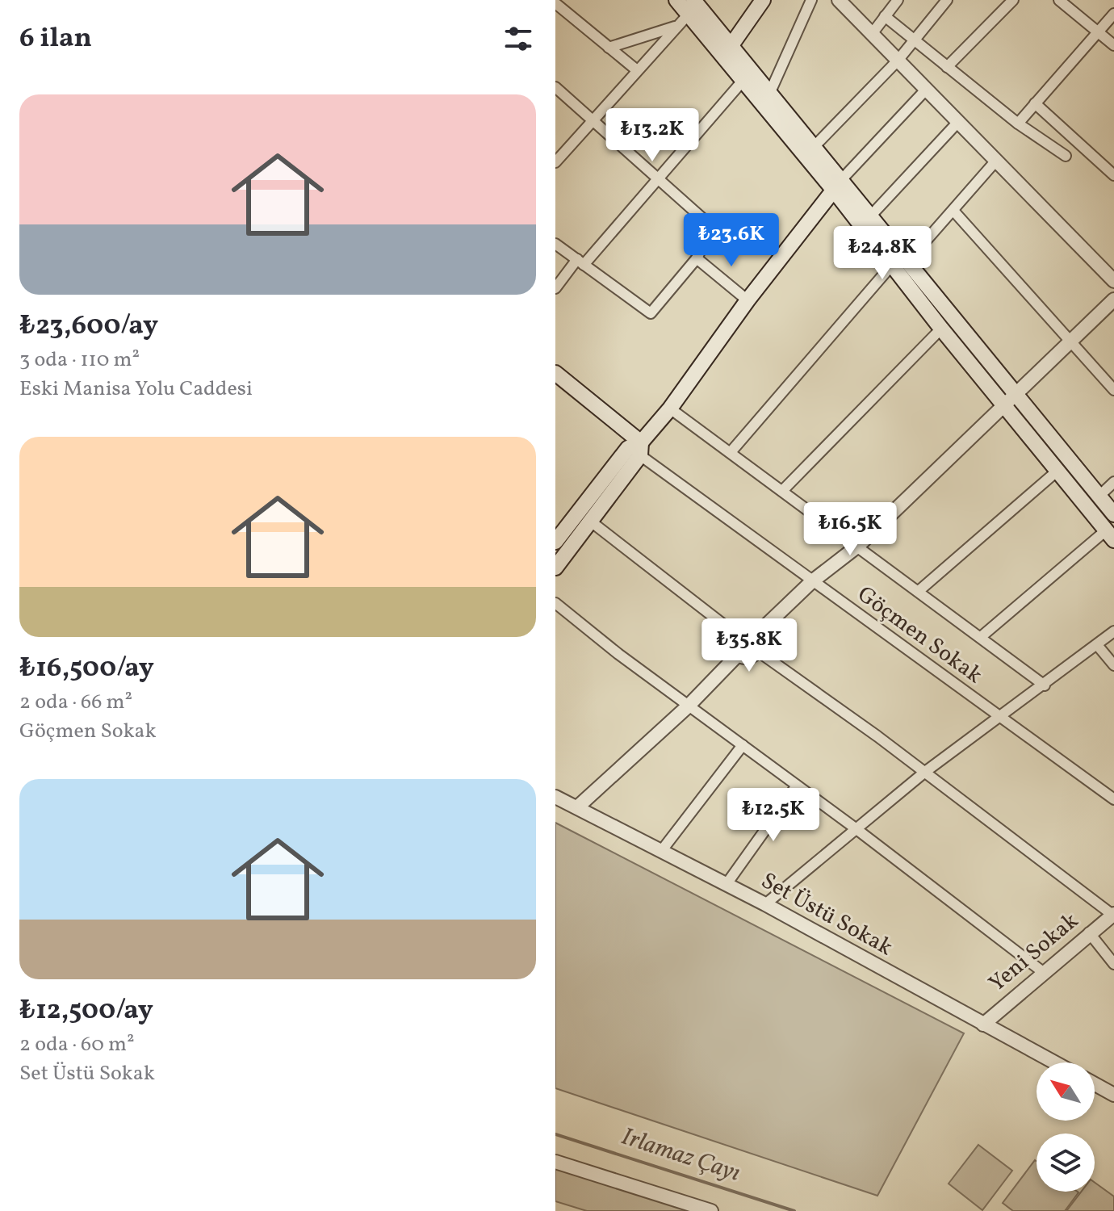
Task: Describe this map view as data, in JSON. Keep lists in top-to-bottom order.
{
  "streets": {
    "street": ["Göçmen Sokak", "Set Üstü Sokak", "Yeni Sokak"]
  },
  "crossings": [
    ["Set Üstü Sokak", "Yeni Sokak"]
  ],
  "water": ["Irlamaz Çayı"],
  "north": "top left",
  "page": {
    "heading": "6 ilan",
    "list": [
      {
        "name": "₺23,600/ay",
        "note": "3 oda · 110 m² · Eski Manisa Yolu Caddesi"
      },
      {
        "name": "₺16,500/ay",
        "note": "2 oda · 66 m² · Göçmen Sokak"
      },
      {
        "name": "₺12,500/ay",
        "note": "2 oda · 60 m² · Set Üstü Sokak"
      }
    ],
    "price": [
      "₺13.2K",
      "₺23.6K",
      "₺24.8K",
      "₺16.5K",
      "₺35.8K",
      "₺12.5K"
    ]
  }
}
